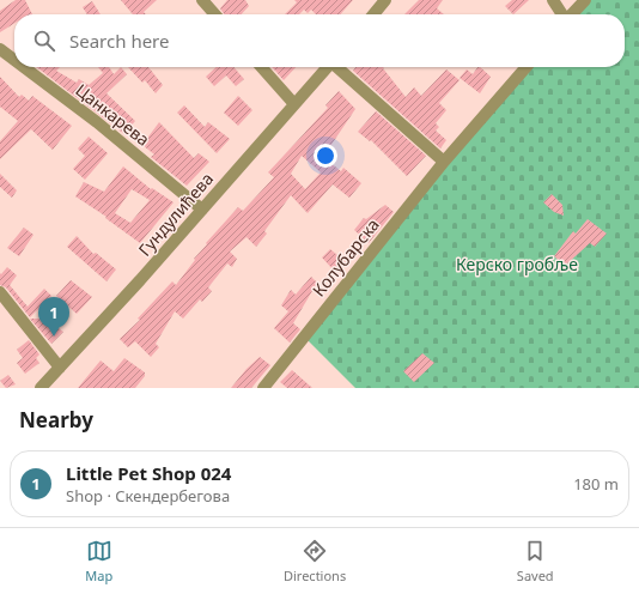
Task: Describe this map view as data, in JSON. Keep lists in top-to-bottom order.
{
  "streets": {
    "street": ["Цанкарева", "Гундулићева", "Колубарска"]
  },
  "crossings": [
    ["Цанкарева", "Гундулићева"]
  ],
  "parks": ["Керско гробље"],
  "page": {
    "search": "Search here",
    "pins": "1",
    "heading": "Nearby",
    "list": [
      {
        "mark": "1",
        "name": "Little Pet Shop 024",
        "note": "Shop · Скендербегова",
        "value": "180 m"
      }
    ],
    "nav": ["Map", "Directions", "Saved"]
  }
}
